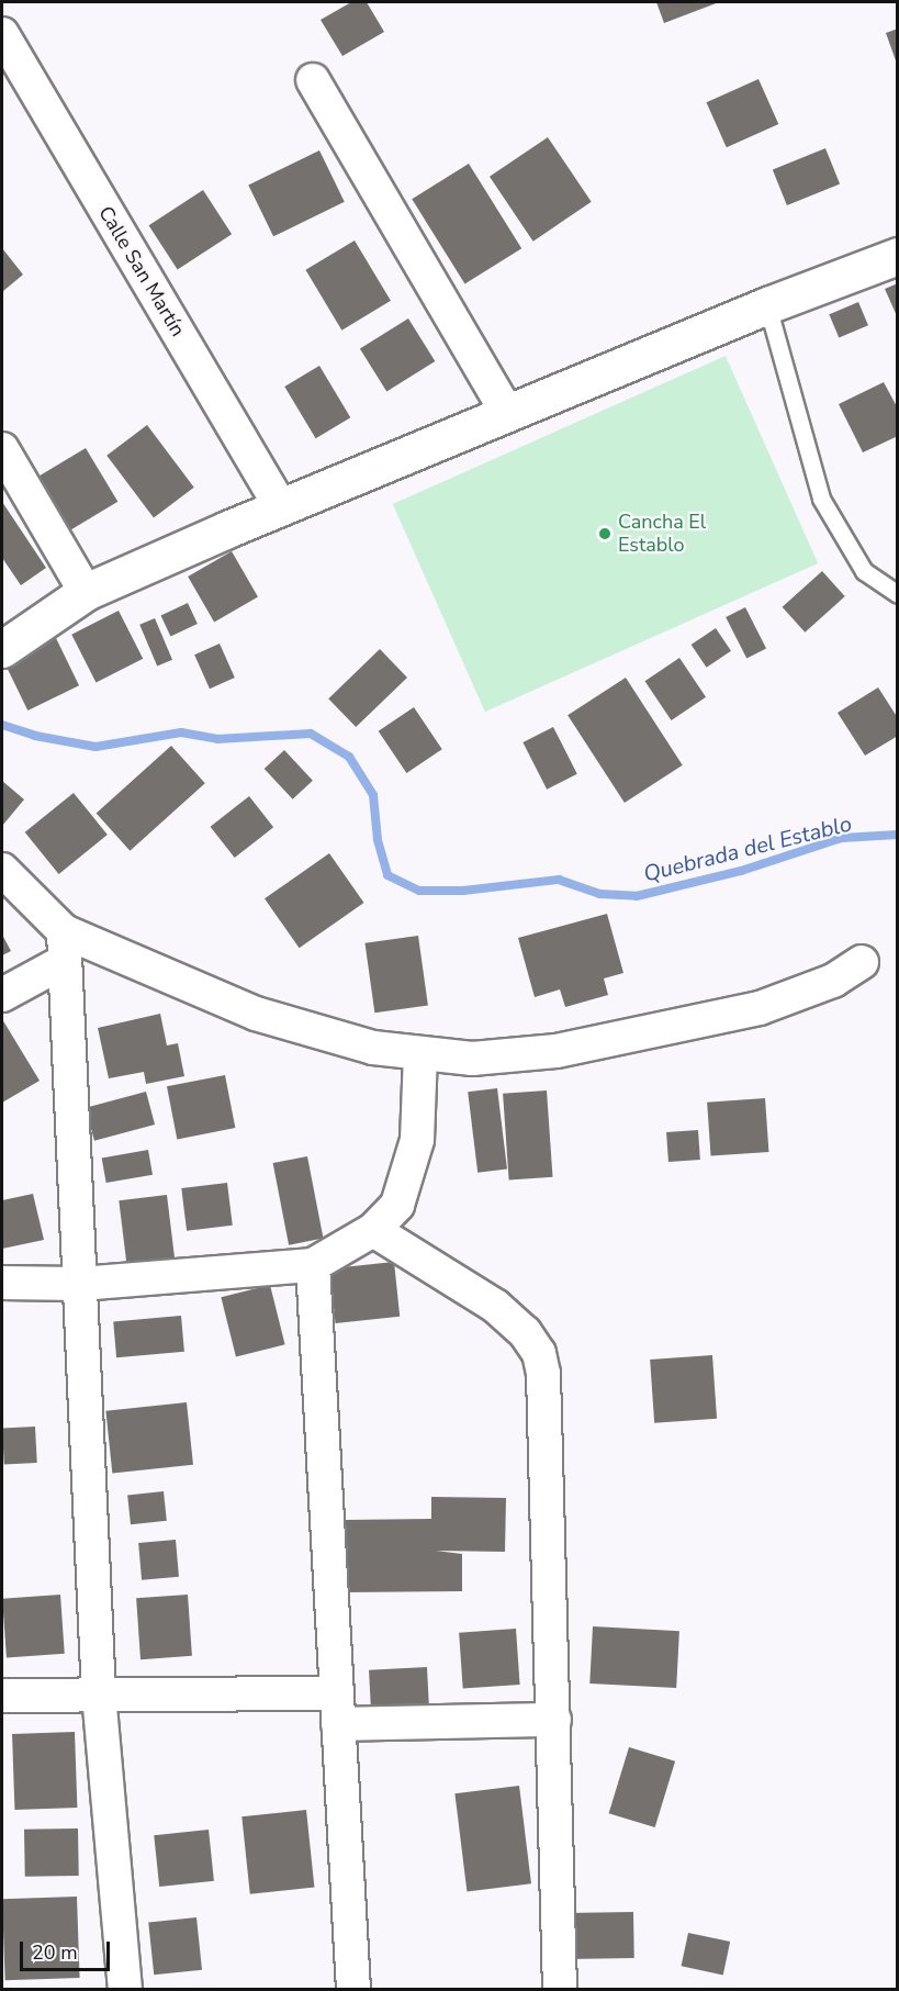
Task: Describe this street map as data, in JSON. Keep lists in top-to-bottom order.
{
  "streets": {
    "street": ["Calle San Martín"]
  },
  "water": ["Quebrada del Establo"],
  "places": ["Cancha El Establo"],
  "scale_bar": "20 m"
}
